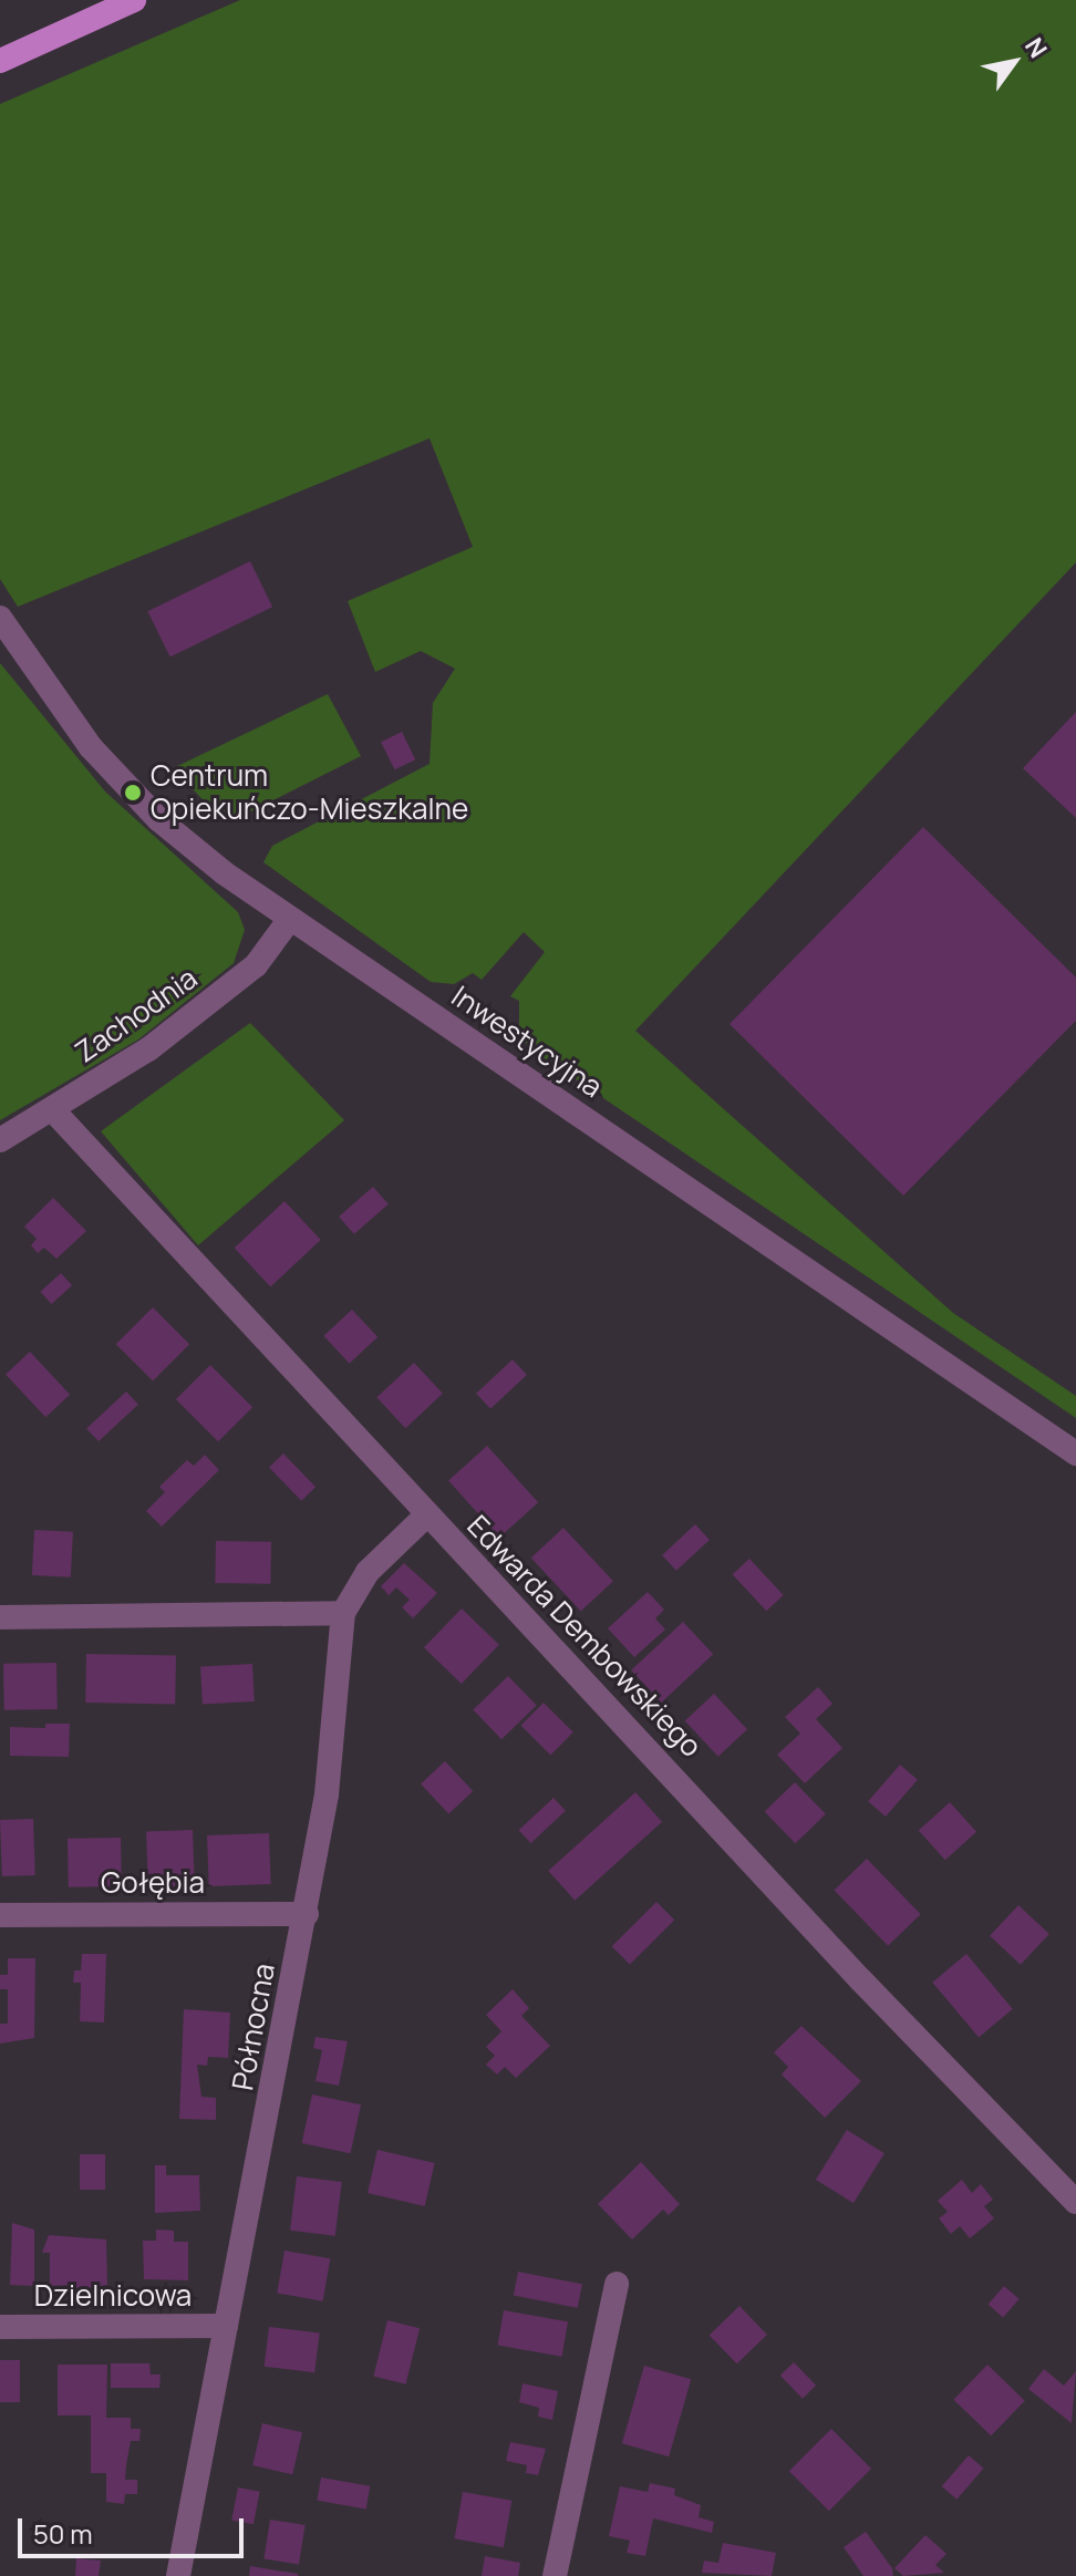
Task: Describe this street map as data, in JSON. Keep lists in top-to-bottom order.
{
  "streets": {
    "street": [
      "Zachodnia",
      "Inwestycyjna",
      "Edwarda Dembowskiego",
      "Gołębia",
      "Północna",
      "Dzielnicowa"
    ]
  },
  "crossings": [
    ["Zachodnia", "Inwestycyjna"],
    ["Zachodnia", "Edwarda Dembowskiego"],
    ["Edwarda Dembowskiego", "Północna"],
    ["Gołębia", "Północna"],
    ["Północna", "Dzielnicowa"]
  ],
  "places": ["Centrum Opiekuńczo-Mieszkalne"],
  "scale_bar": "50 m",
  "north": "top right"
}
